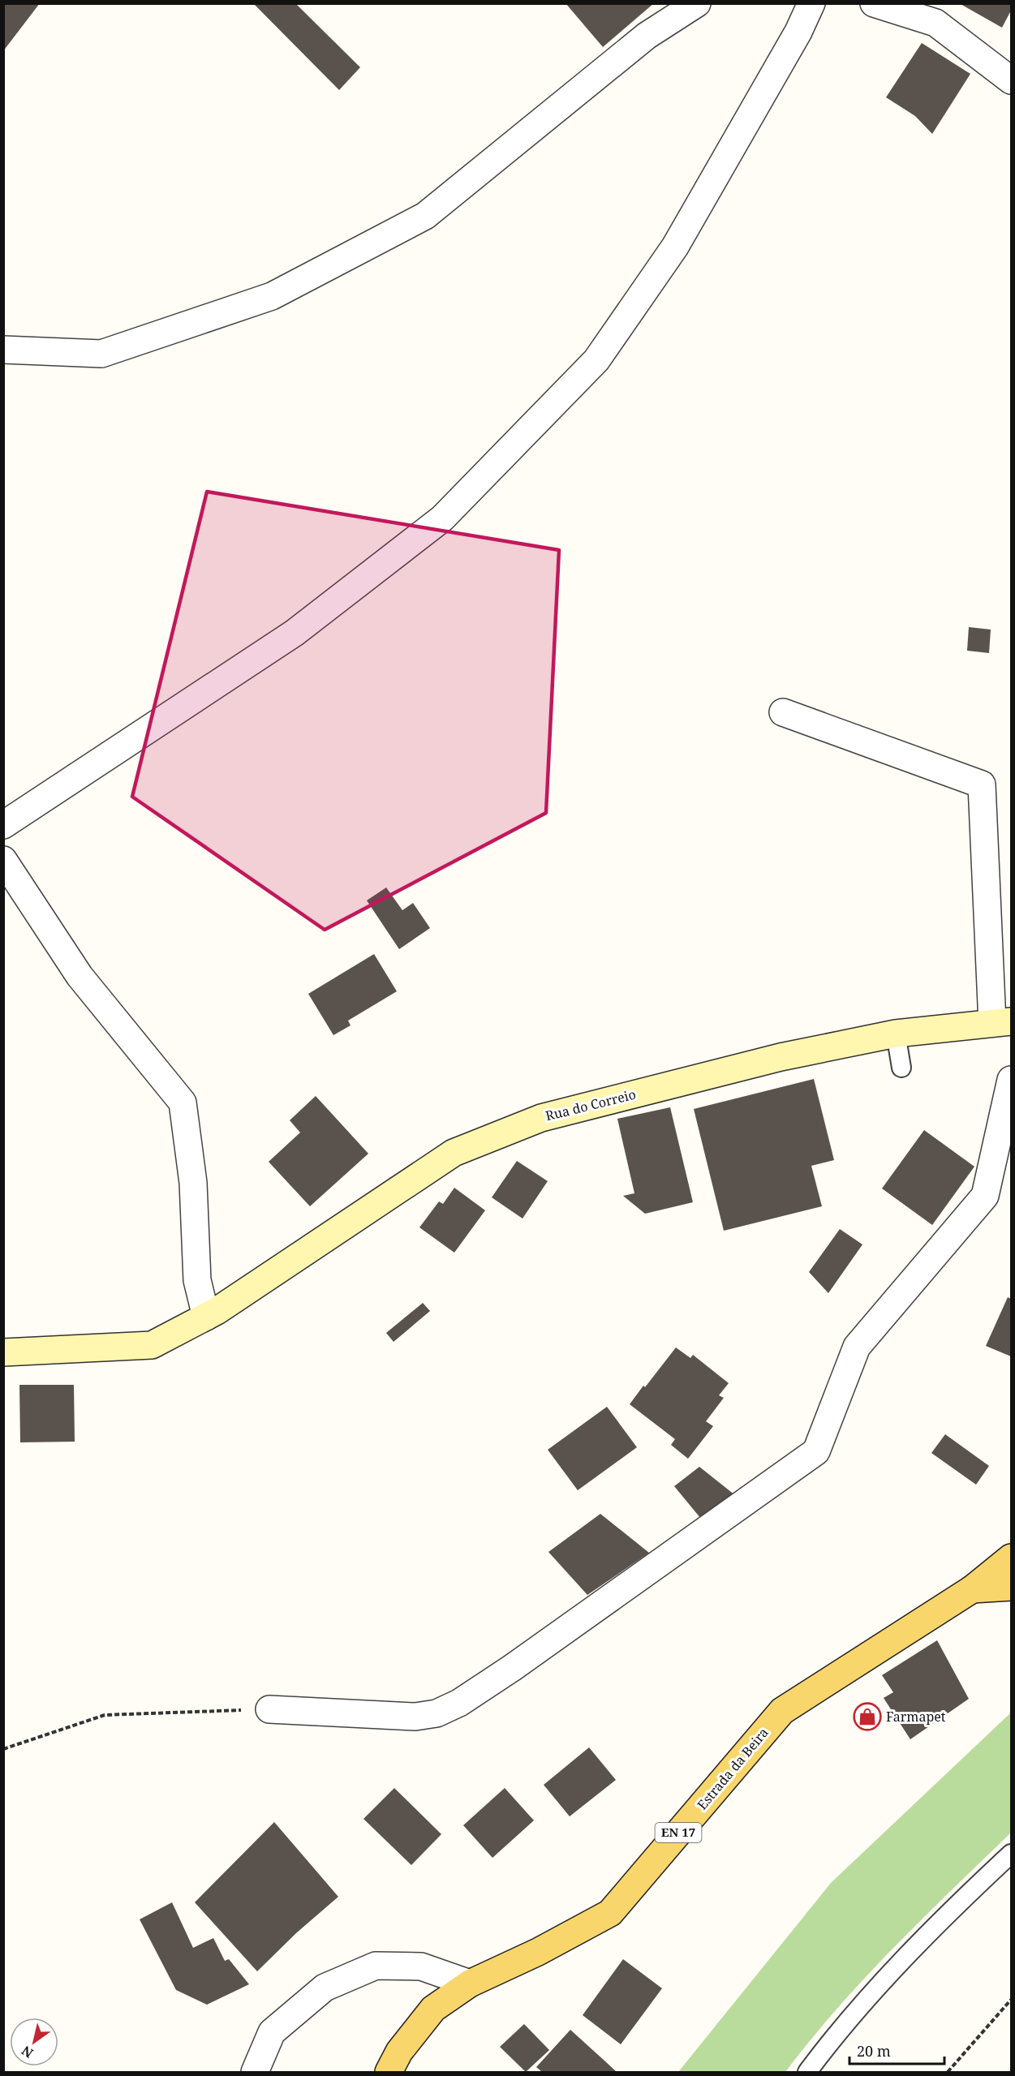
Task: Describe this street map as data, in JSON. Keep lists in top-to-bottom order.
{
  "streets": {
    "main road": ["Estrada da Beira", "EN 17"],
    "street": ["Rua do Correio"]
  },
  "crossings": [
    ["Estrada da Beira", "EN 17"]
  ],
  "places": {
    "shop": ["Farmapet"]
  },
  "scale_bar": "20 m",
  "north": "bottom left"
}
